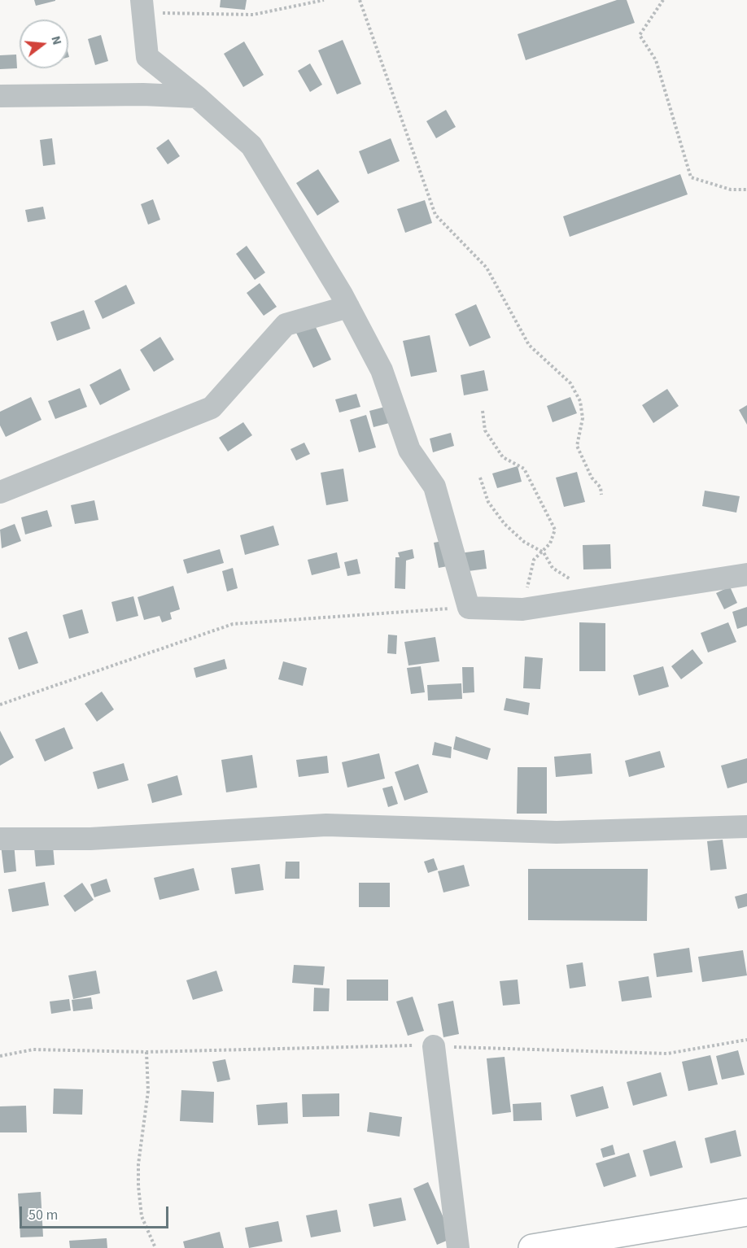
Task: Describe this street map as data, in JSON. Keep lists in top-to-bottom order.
{
  "scale_bar": "50 m",
  "north": "right"
}
